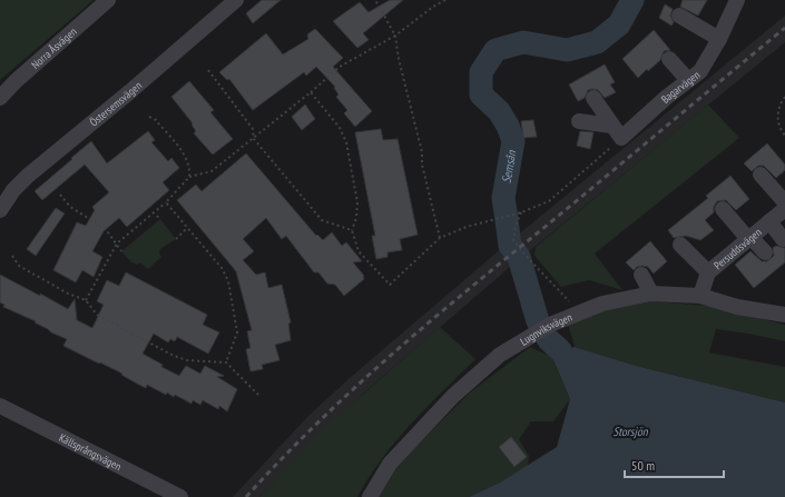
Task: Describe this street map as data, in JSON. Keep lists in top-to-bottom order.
{
  "streets": {
    "street": [
      "Norra Åsvägen",
      "Bagarvägen",
      "Östersemsvägen",
      "Persuddsvägen",
      "Lugnviksvägen",
      "Källsprångsvägen"
    ]
  },
  "crossings": [
    ["Persuddsvägen", "Lugnviksvägen"]
  ],
  "water": ["Semsån", "Storsjön"],
  "scale_bar": "50 m"
}
